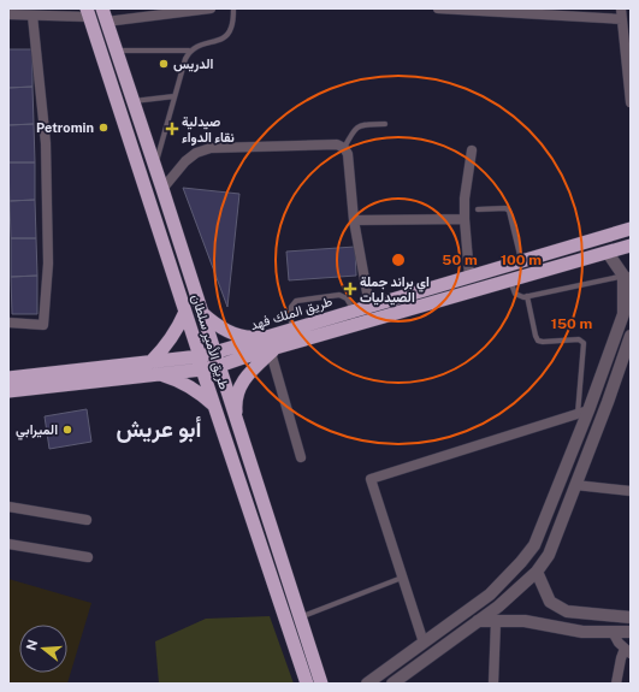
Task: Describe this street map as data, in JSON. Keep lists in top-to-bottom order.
{
  "streets": {
    "highway": ["طريق الملك فهد", "طريق الأمير سلطان"]
  },
  "crossings": [
    ["طريق الملك فهد", "طريق الأمير سلطان"]
  ],
  "districts": ["أبو عريش"],
  "places": {
    "other": ["الدريس", "Petromin", "الميرابي"],
    "health": ["صيدلية نقاء الدواء", "اي براند جملة الصيدليات"]
  },
  "north": "left",
  "rings": ["50 m", "100 m", "150 m"]
}
